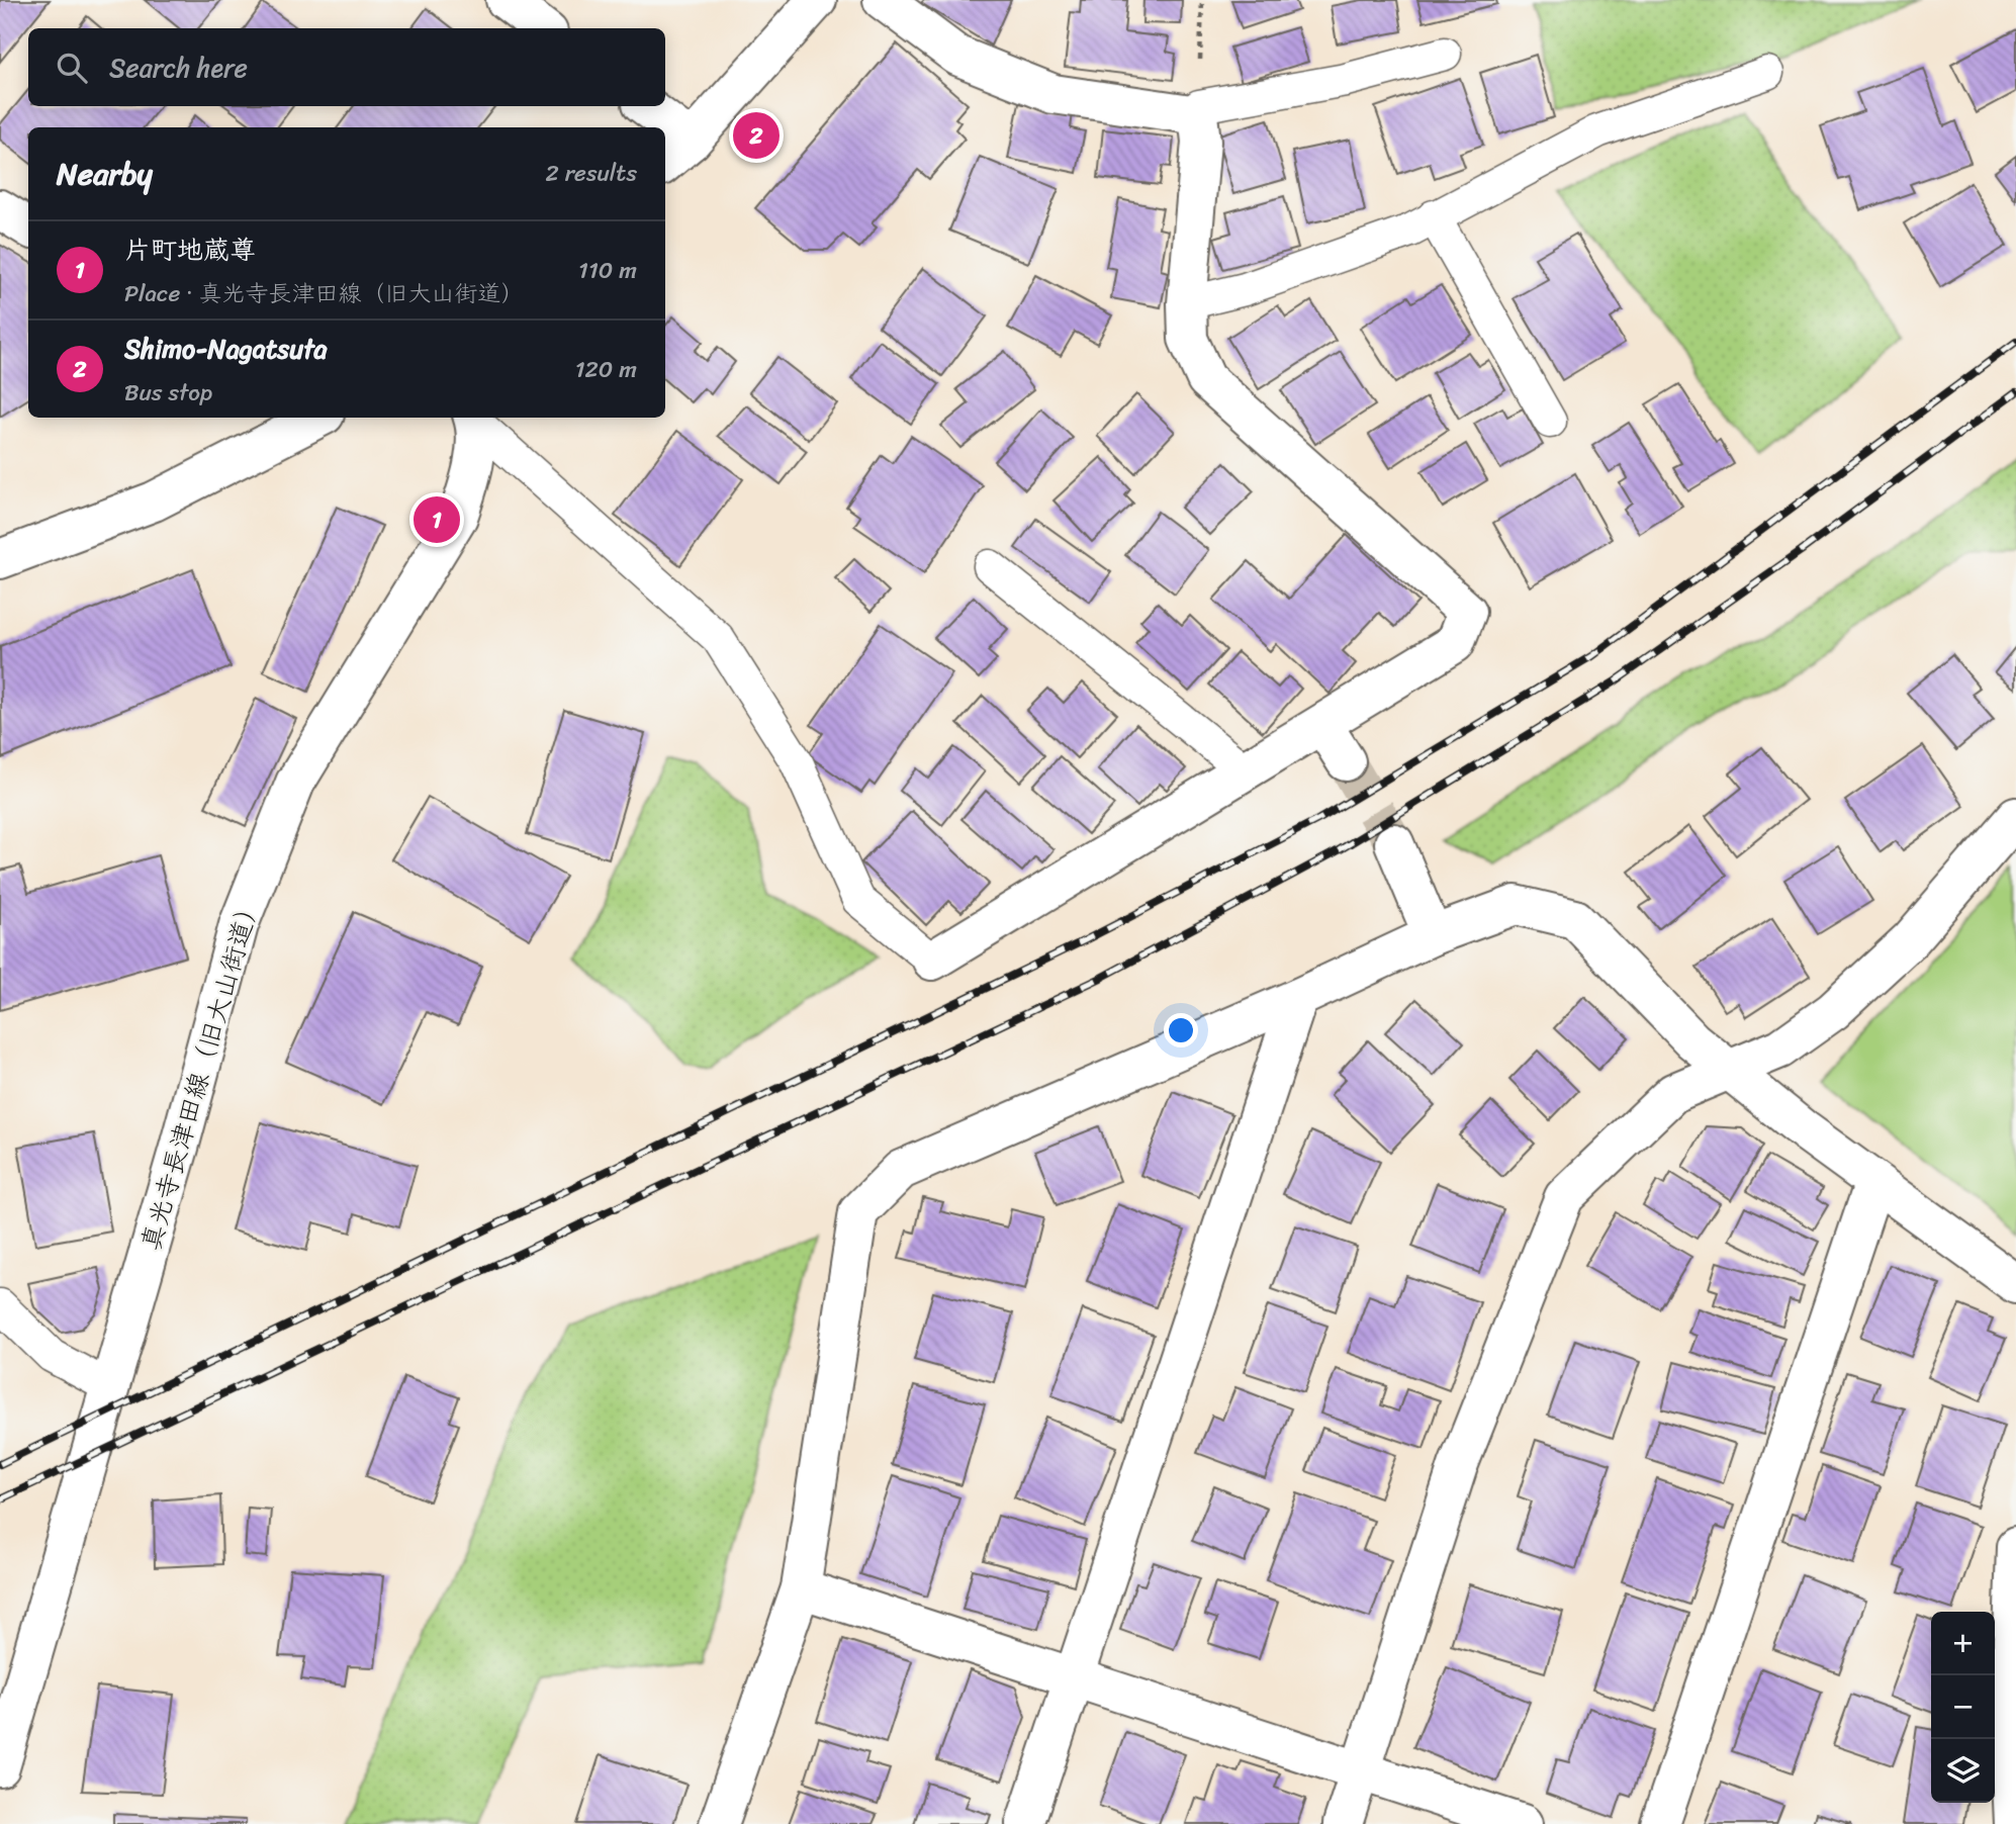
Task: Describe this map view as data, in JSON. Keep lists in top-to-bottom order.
{
  "streets": {
    "street": ["真光寺長津田線（旧大山街道）"]
  },
  "page": {
    "search": "Search here",
    "pins": ["2", "1"],
    "heading": ["Nearby", "2 results"],
    "list": [
      {
        "mark": "1",
        "name": "片町地蔵尊",
        "note": "Place · 真光寺長津田線（旧大山街道）",
        "value": "110 m"
      },
      {
        "mark": "2",
        "name": "Shimo-Nagatsuta",
        "note": "Bus stop",
        "value": "120 m"
      }
    ],
    "map_buttons": ["+", "−"]
  }
}
